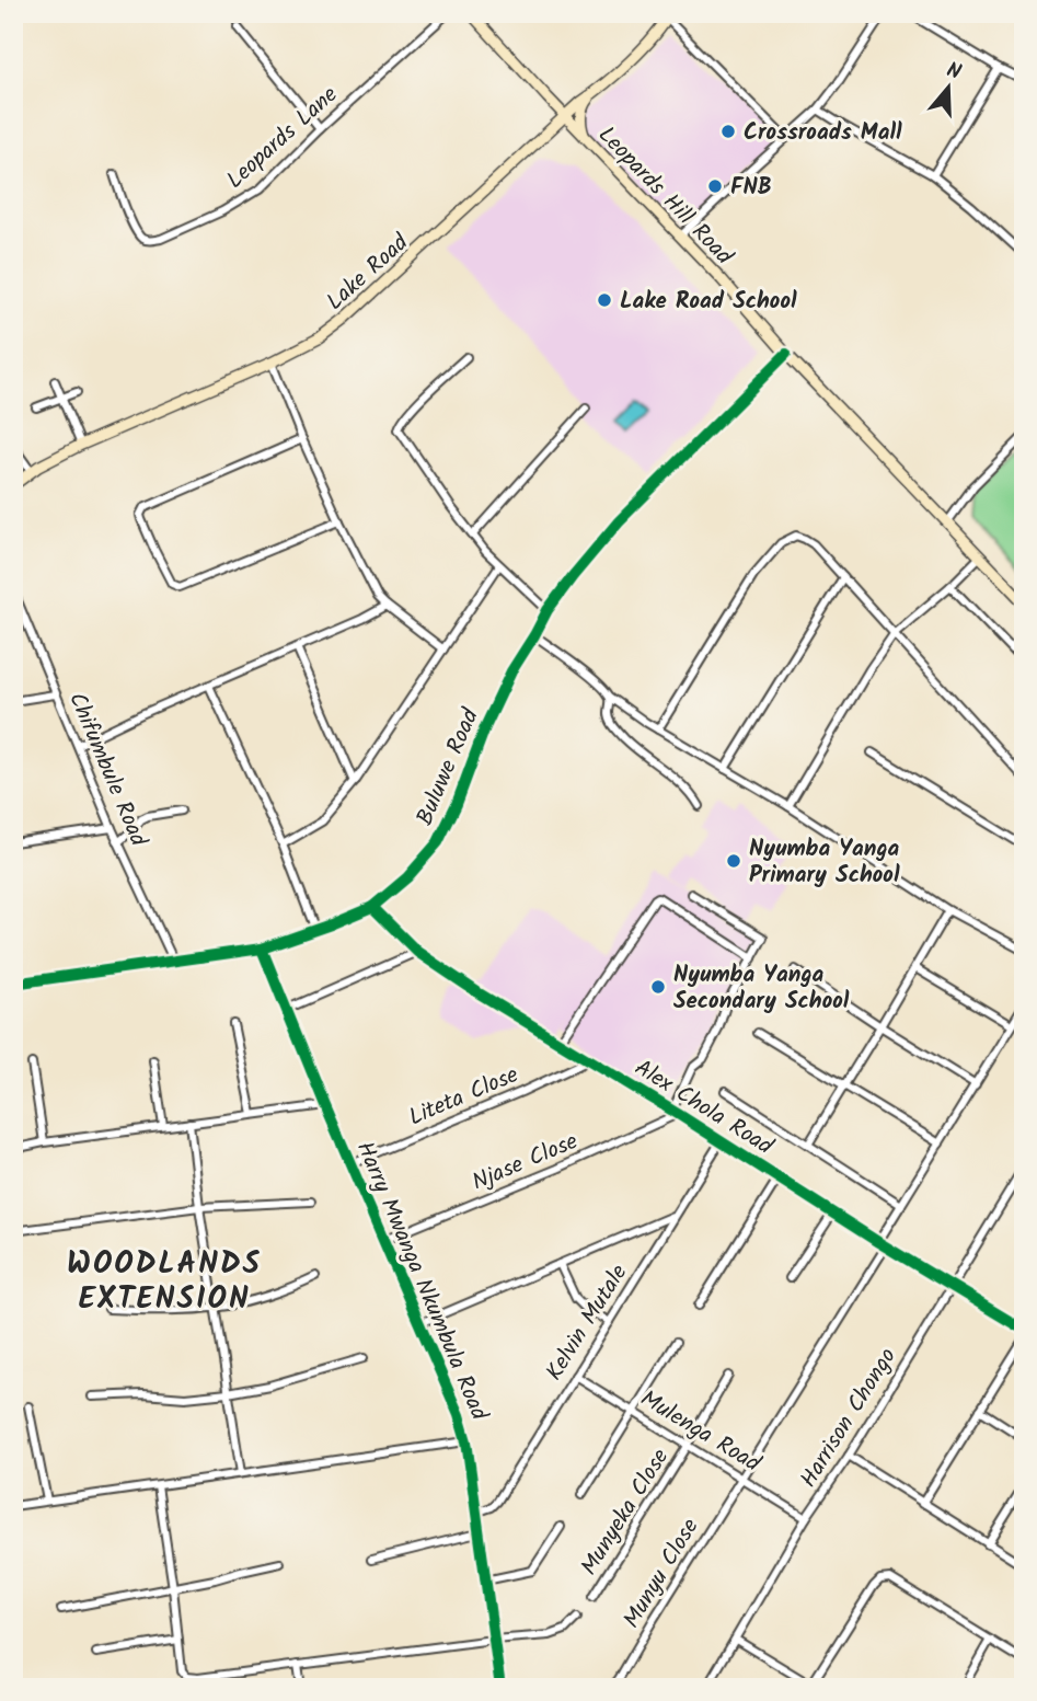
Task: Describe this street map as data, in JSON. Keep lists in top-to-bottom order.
{
  "streets": {
    "main road": ["Leopards Hill Road", "Lake Road", "Buluwe Road"],
    "street": [
      "Leopards Lane",
      "Chifumbule Road",
      "Liteta Close",
      "Alex Chola Road",
      "Njase Close",
      "Harry Mwanga Nkumbula Road",
      "Kelvin Mutale",
      "Harrison Chongo",
      "Mulenga Road",
      "Munyeka Close",
      "Munyu Close"
    ]
  },
  "crossings": [
    ["Leopards Hill Road", "Lake Road"],
    ["Leopards Hill Road", "Buluwe Road"],
    ["Buluwe Road", "Chifumbule Road"],
    ["Buluwe Road", "Alex Chola Road"],
    ["Buluwe Road", "Harry Mwanga Nkumbula Road"],
    ["Liteta Close", "Alex Chola Road"],
    ["Liteta Close", "Harry Mwanga Nkumbula Road"],
    ["Alex Chola Road", "Njase Close"],
    ["Alex Chola Road", "Kelvin Mutale"],
    ["Alex Chola Road", "Harrison Chongo"],
    ["Alex Chola Road", "Munyu Close"],
    ["Njase Close", "Harry Mwanga Nkumbula Road"],
    ["Harry Mwanga Nkumbula Road", "Kelvin Mutale"],
    ["Kelvin Mutale", "Mulenga Road"],
    ["Harrison Chongo", "Mulenga Road"],
    ["Mulenga Road", "Munyeka Close"],
    ["Mulenga Road", "Munyu Close"]
  ],
  "districts": ["WOODLANDS EXTENSION"],
  "places": [
    "Crossroads Mall",
    "FNB",
    "Lake Road School",
    "Nyumba Yanga Primary School",
    "Nyumba Yanga Secondary School"
  ],
  "north": "top"
}
